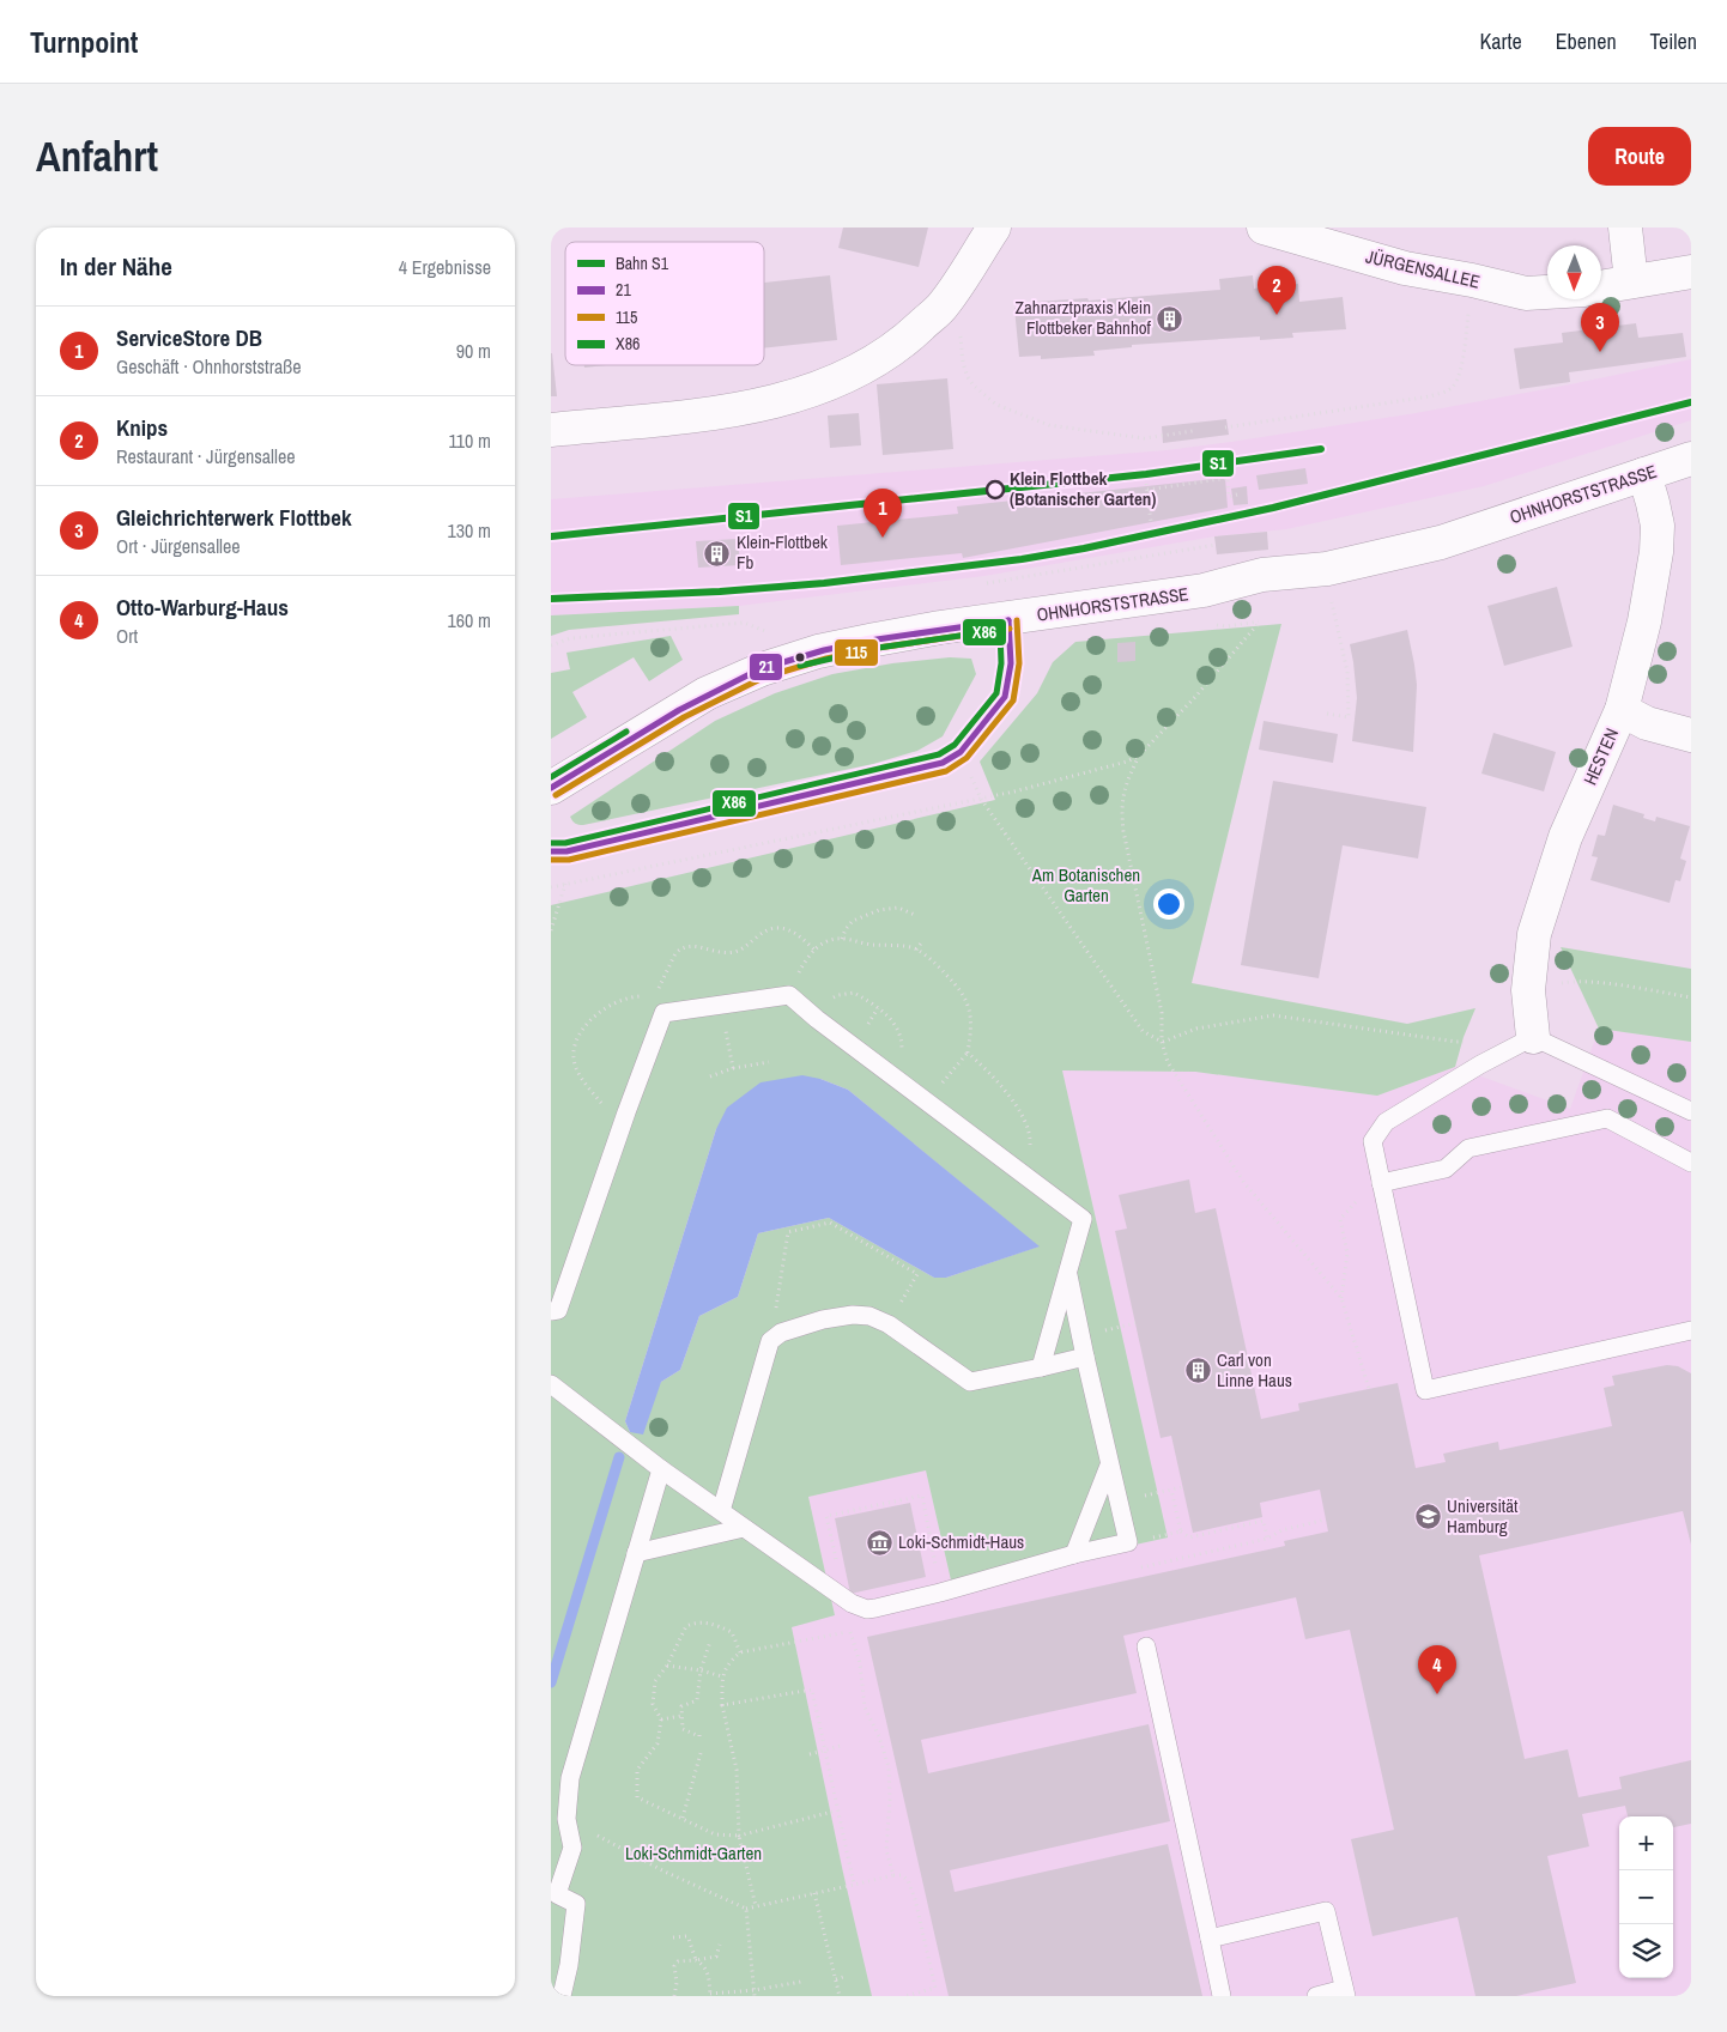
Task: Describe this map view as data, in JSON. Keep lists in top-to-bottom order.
{
  "streets": {
    "street": ["JÜRGENSALLEE", "OHNHORSTSTRASSE", "HESTEN"]
  },
  "crossings": [
    ["OHNHORSTSTRASSE", "HESTEN"]
  ],
  "parks": ["Am Botanischen Garten", "Loki-Schmidt-Garten"],
  "places": {
    "building": ["Zahnarztpraxis Klein Flottbeker Bahnhof", "Klein-Flottbek Fb", "Carl von Linne Haus"],
    "other": ["Klein Flottbek (Botanischer Garten)"],
    "school or university": ["Universität Hamburg"],
    "museum": ["Loki-Schmidt-Haus"]
  },
  "lines": [
    "rail line S1",
    "transit line 21",
    "transit line 115",
    "transit line X86"
  ],
  "legend": [
    "Bahn S1",
    "21",
    "115",
    "X86"
  ],
  "north": "bottom",
  "page": {
    "header": "Turnpoint",
    "nav": ["Karte", "Ebenen", "Teilen"],
    "buttons": "Route",
    "title": "Anfahrt",
    "heading": ["In der Nähe", "4 Ergebnisse"],
    "pins": [
      "2",
      "3",
      "1",
      "4"
    ],
    "list": [
      {
        "mark": "1",
        "name": "ServiceStore DB",
        "note": "Geschäft · Ohnhorststraße",
        "value": "90 m"
      },
      {
        "mark": "2",
        "name": "Knips",
        "note": "Restaurant · Jürgensallee",
        "value": "110 m"
      },
      {
        "mark": "3",
        "name": "Gleichrichterwerk Flottbek",
        "note": "Ort · Jürgensallee",
        "value": "130 m"
      },
      {
        "mark": "4",
        "name": "Otto-Warburg-Haus",
        "note": "Ort",
        "value": "160 m"
      }
    ],
    "map_buttons": ["+", "−"]
  }
}
